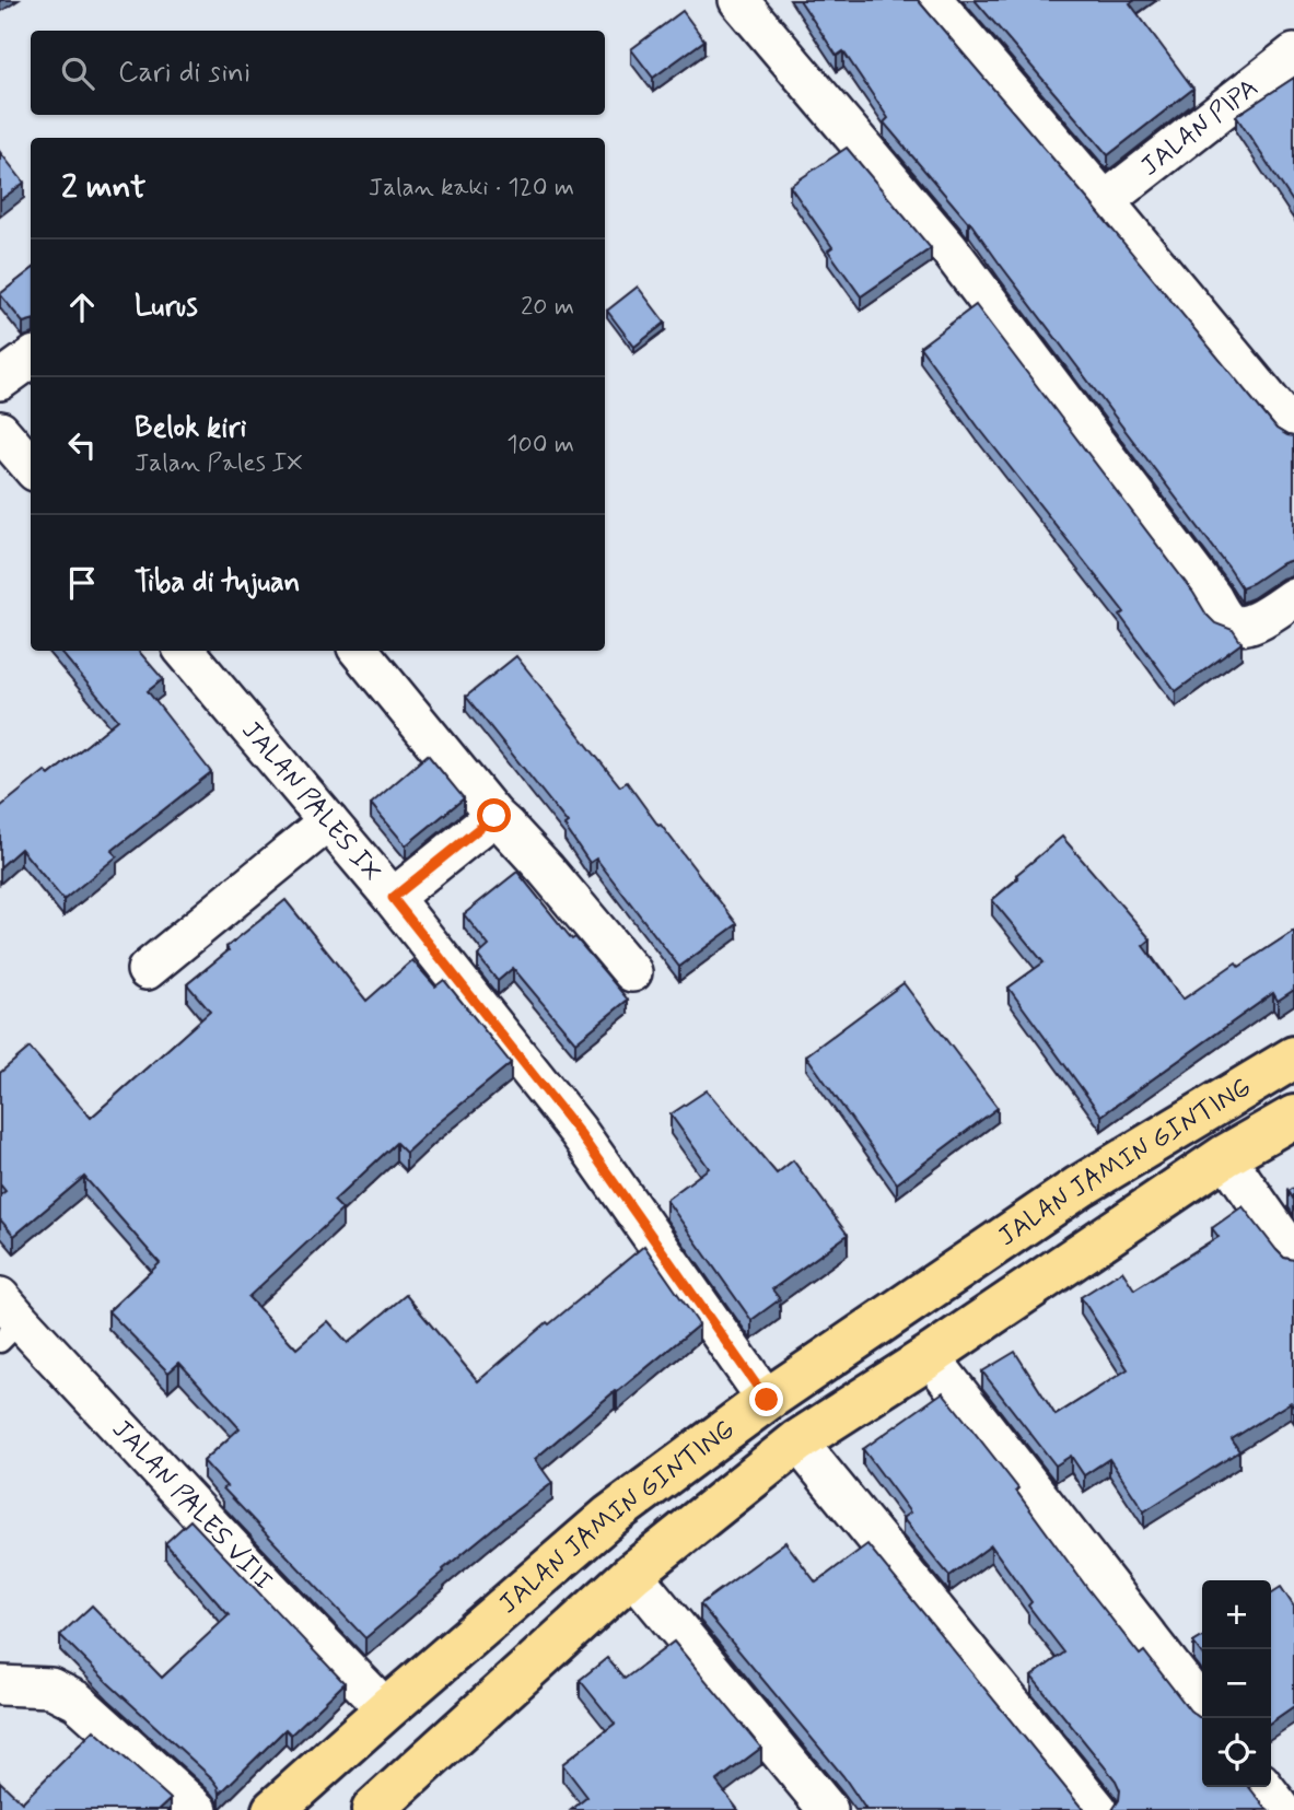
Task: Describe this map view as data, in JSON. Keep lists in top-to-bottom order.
{
  "streets": {
    "highway": ["JALAN JAMIN GINTING"],
    "street": ["JALAN PIPA", "JALAN PALES IX", "JALAN PALES VIII"]
  },
  "crossings": [
    ["JALAN PALES IX", "JALAN JAMIN GINTING"],
    ["JALAN JAMIN GINTING", "JALAN PALES VIII"]
  ],
  "page": {
    "search": "Cari di sini",
    "heading": ["2 mnt", "Jalan kaki · 120 m"],
    "list": [
      ["Lurus", "20 m"],
      ["Belok kiri", "Jalan Pales IX", "100 m"],
      "Tiba di tujuan"
    ],
    "map_buttons": ["+", "−"]
  }
}
